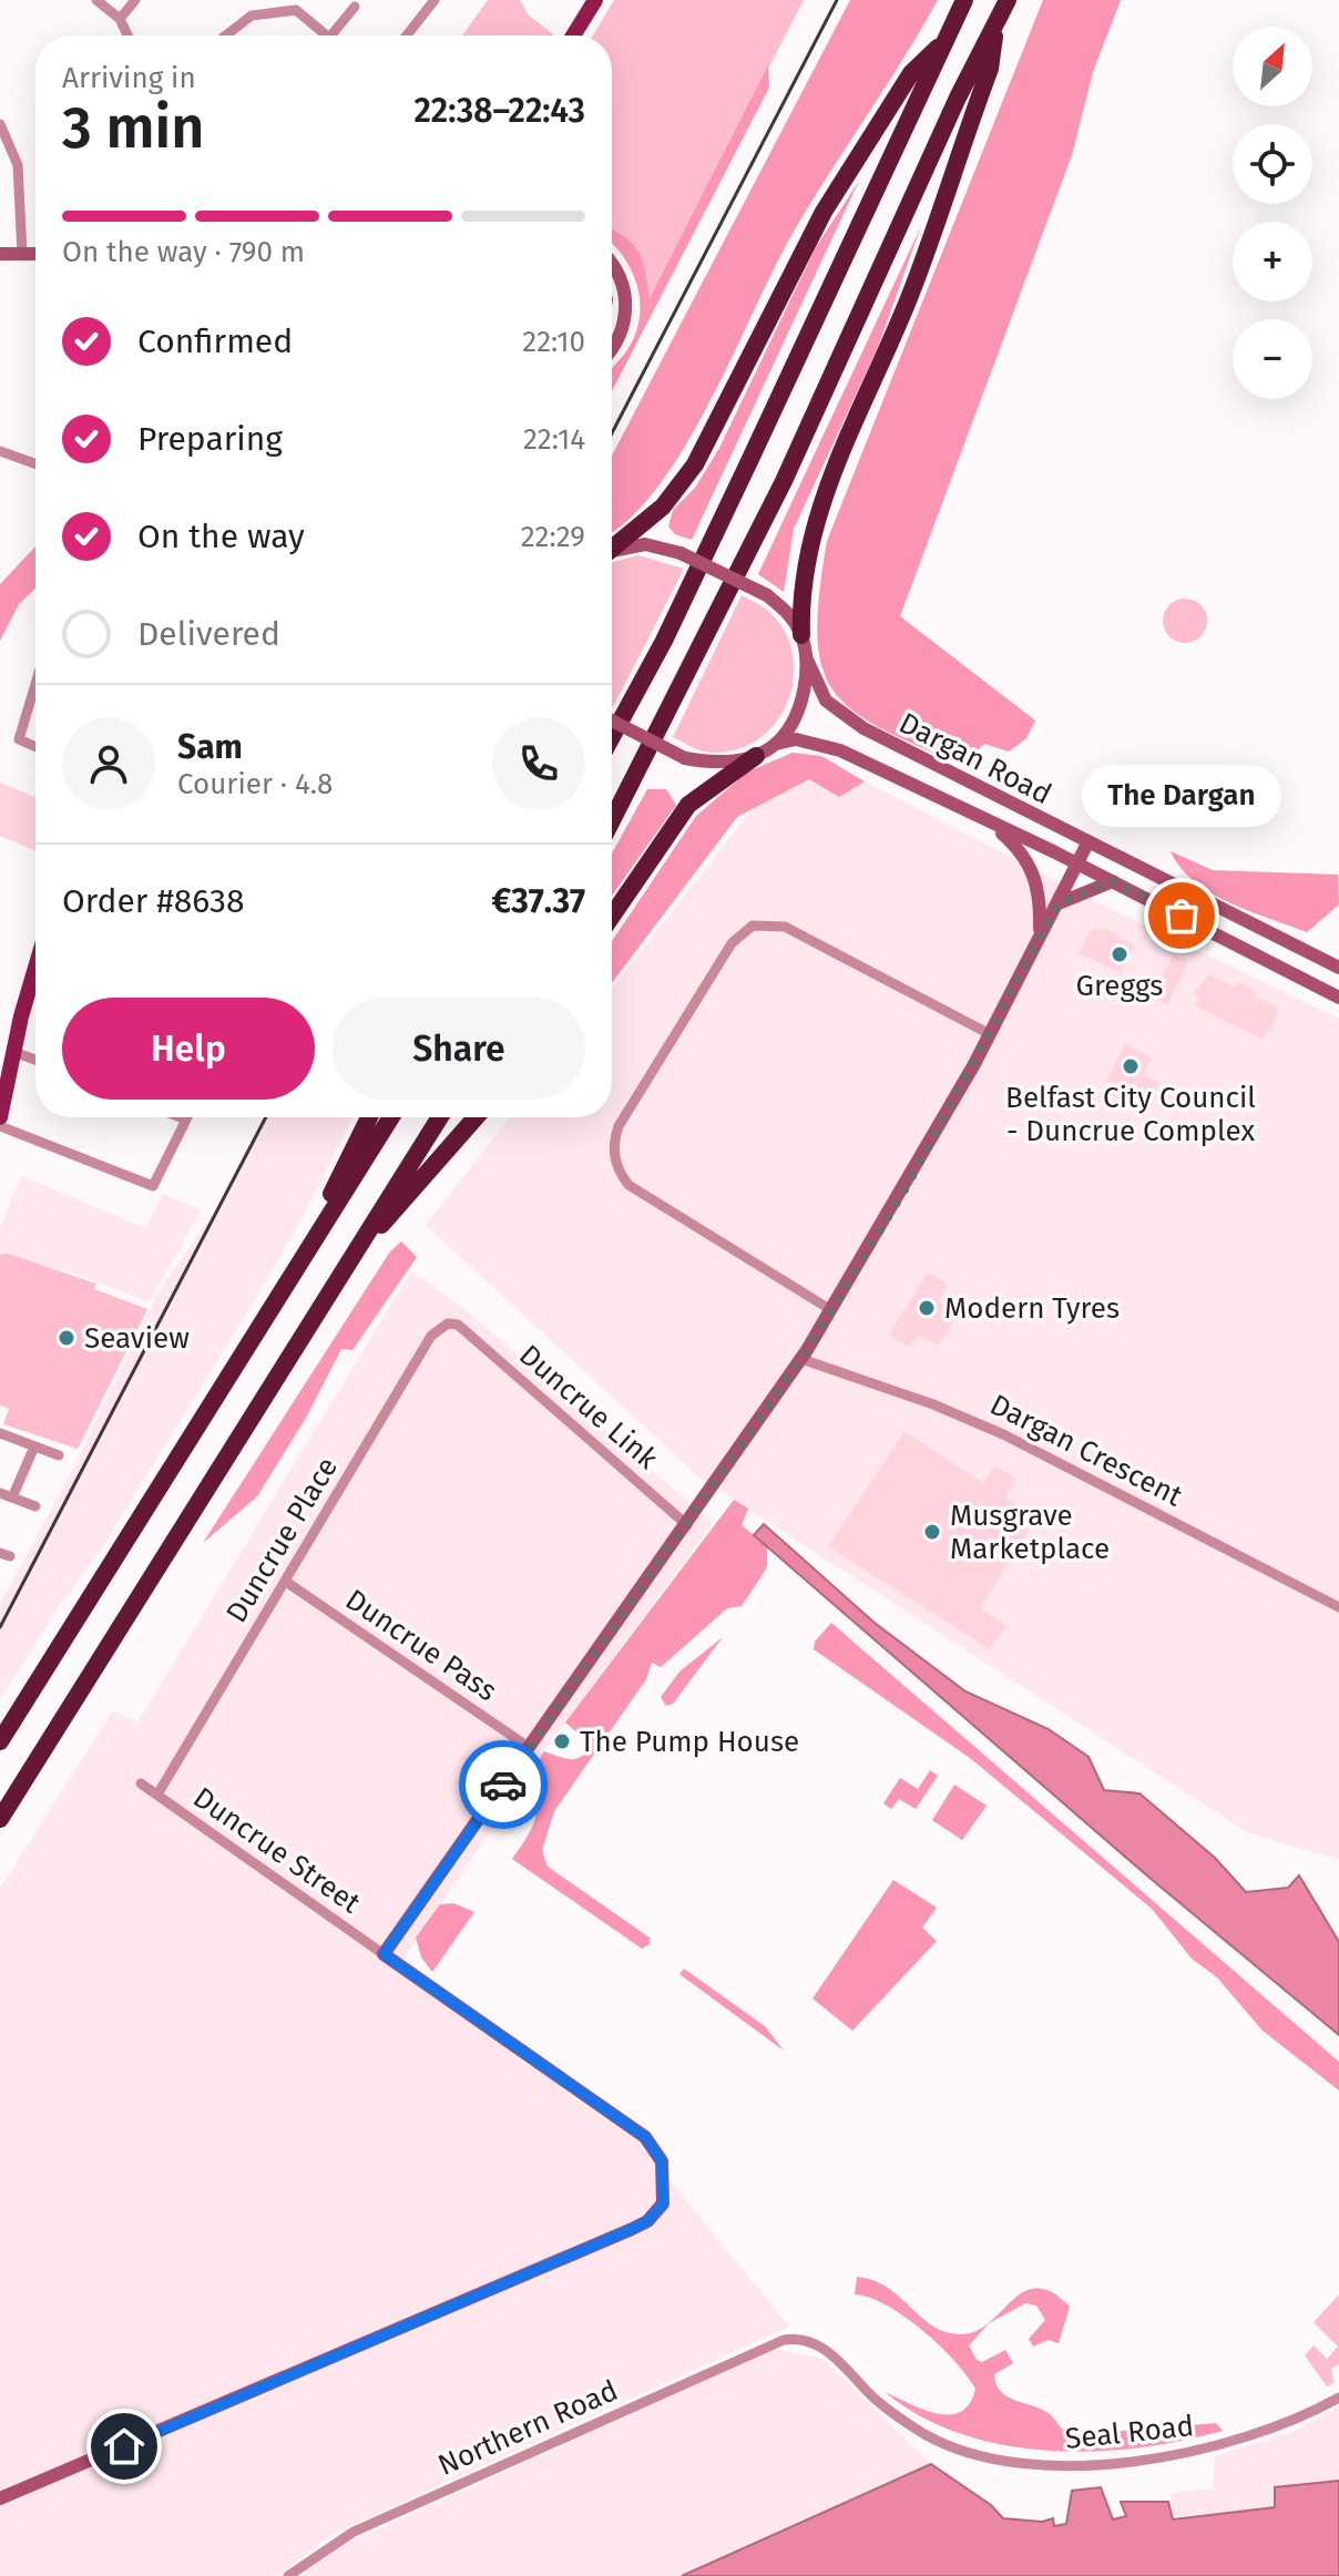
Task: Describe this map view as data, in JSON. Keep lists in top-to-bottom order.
{
  "streets": {
    "street": [
      "Dargan Road",
      "Duncrue Link",
      "Dargan Crescent",
      "Duncrue Place",
      "Duncrue Pass",
      "Duncrue Street",
      "Northern Road",
      "Seal Road"
    ]
  },
  "crossings": [
    ["Duncrue Link", "Duncrue Place"],
    ["Duncrue Place", "Duncrue Pass"],
    ["Duncrue Place", "Duncrue Street"],
    ["Northern Road", "Seal Road"]
  ],
  "places": [
    "The Dargan",
    "Greggs",
    "Belfast City Council - Duncrue Complex",
    "Modern Tyres",
    "Seaview",
    "Musgrave Marketplace",
    "The Pump House"
  ],
  "north": "top right",
  "page": {
    "map_buttons": ["+", "−"],
    "heading": ["3 min", "Arriving in", "22:38–22:43"],
    "panel": [
      "Sam",
      "Courier · 4.8",
      "Order #8638",
      "€37.37"
    ],
    "bar": "On the way · 790 m",
    "list": [
      ["Confirmed", "22:10"],
      ["Preparing", "22:14"],
      ["On the way", "22:29"],
      "Delivered"
    ],
    "bubble": "The Dargan",
    "buttons": ["Help", "Share"]
  }
}
